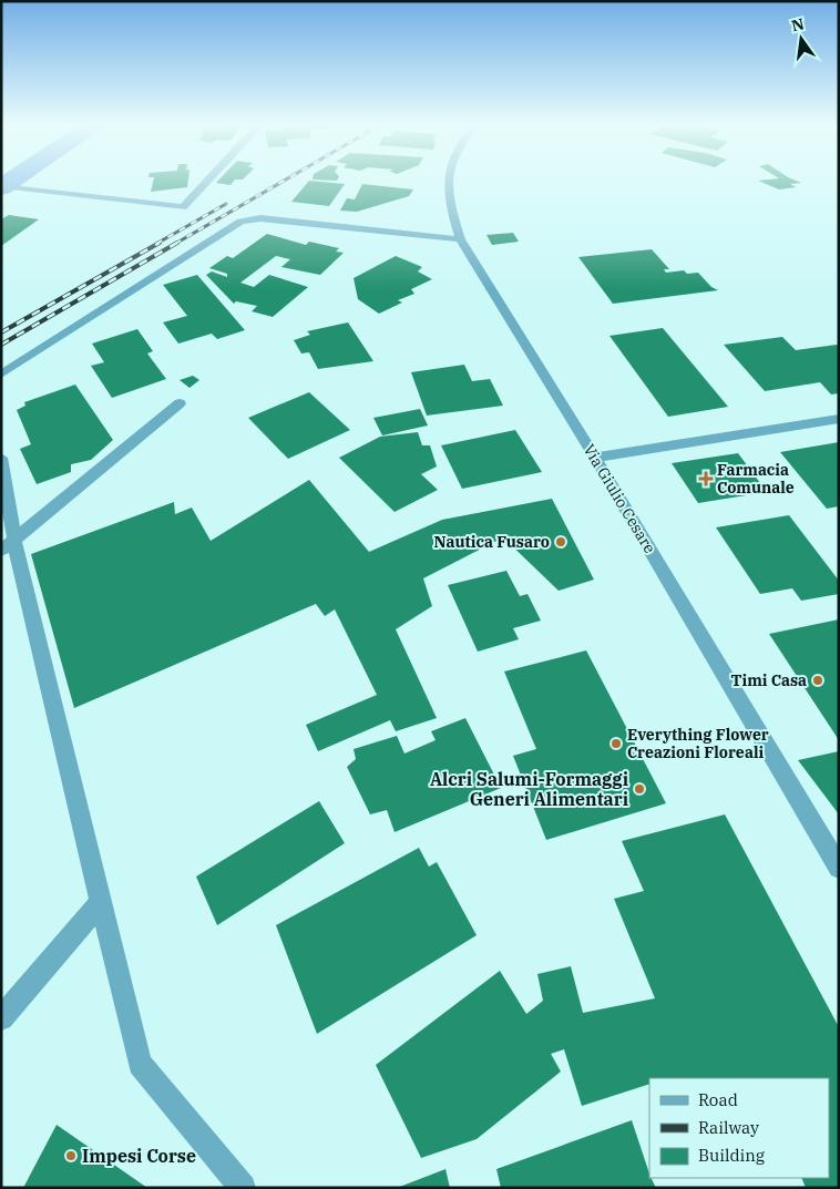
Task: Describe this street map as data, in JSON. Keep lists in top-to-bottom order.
{
  "streets": {
    "street": ["Via Giulio Cesare"]
  },
  "places": {
    "health": ["Farmacia Comunale"],
    "other": [
      "Nautica Fusaro",
      "Timi Casa",
      "Everything Flower Creazioni Floreali",
      "Alcri Salumi-Formaggi Generi Alimentari",
      "Impesi Corse"
    ]
  },
  "legend": ["Road", "Railway", "Building"],
  "north": "top"
}
